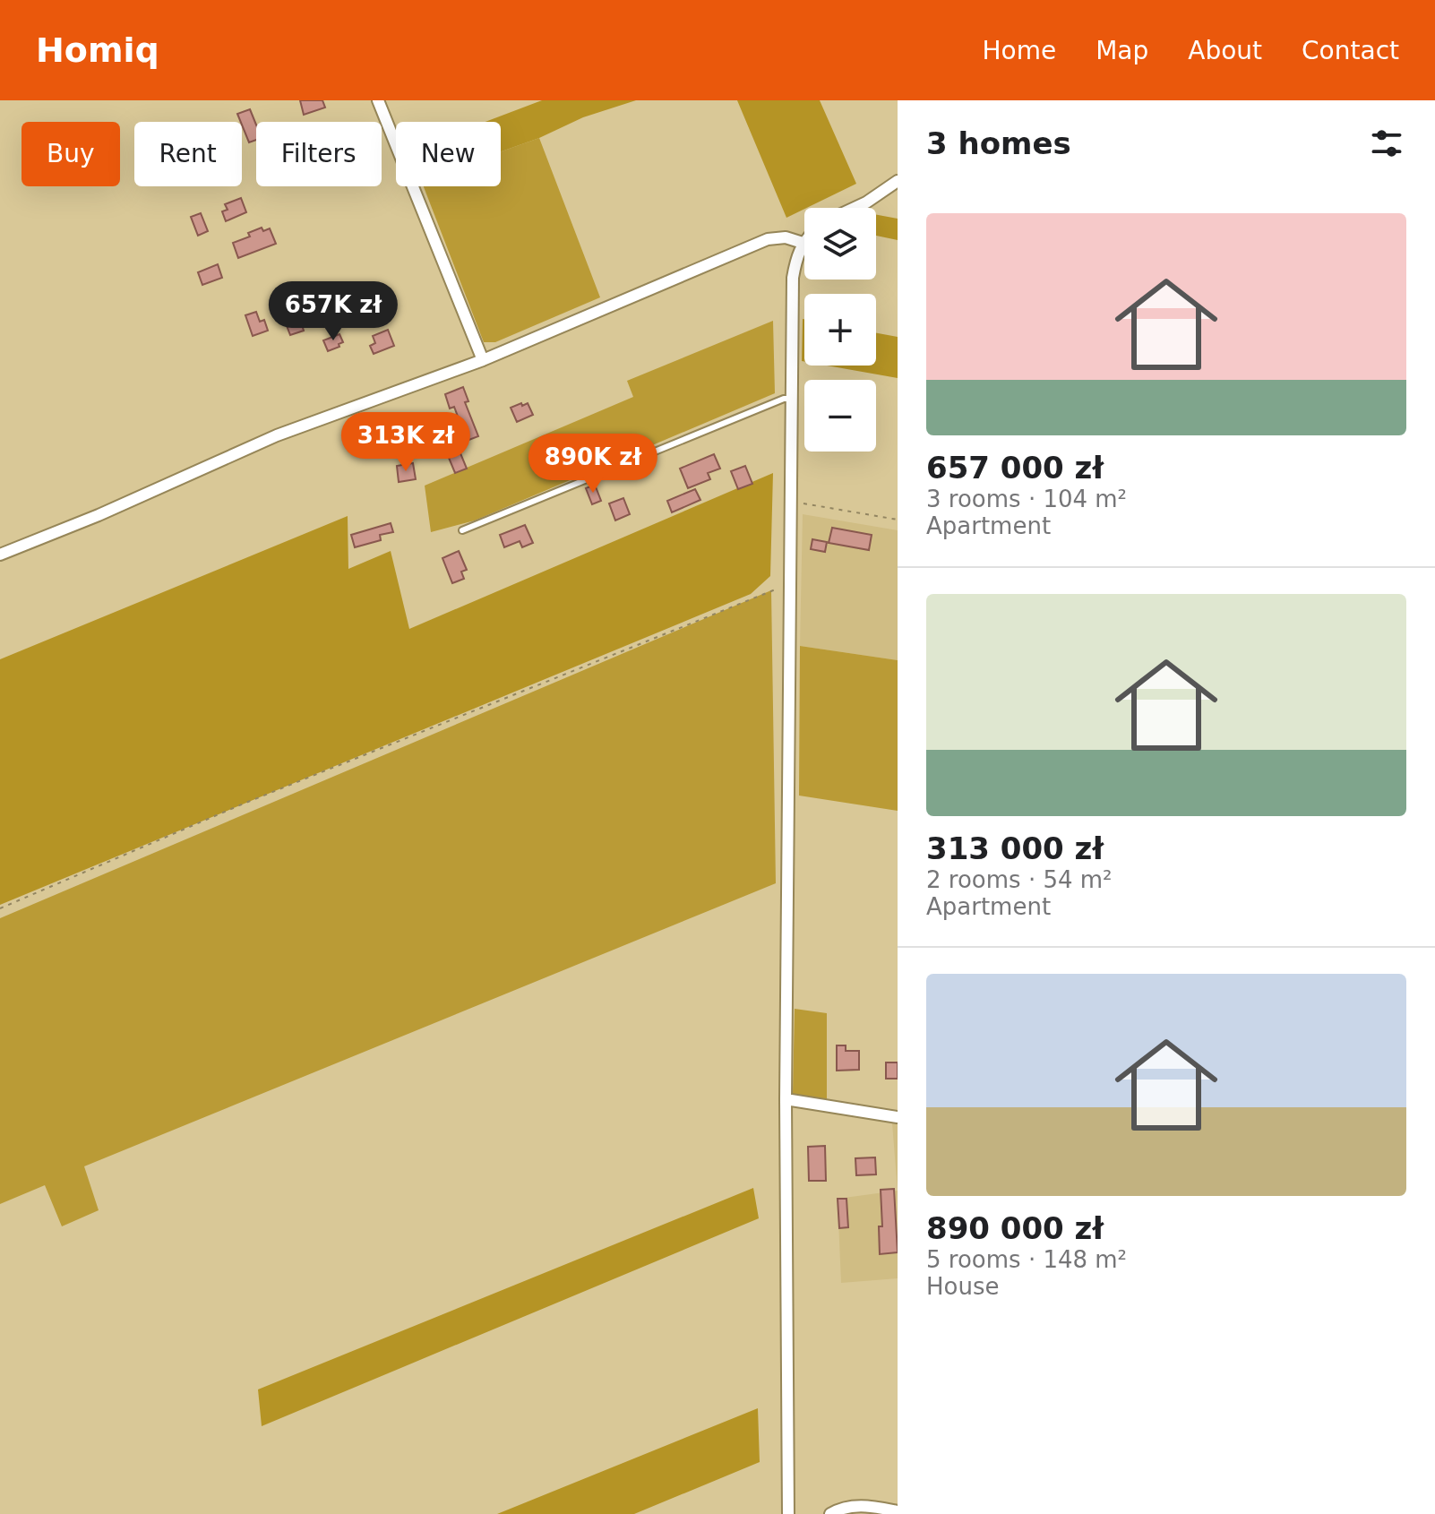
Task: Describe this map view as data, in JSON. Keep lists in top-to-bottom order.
{
  "page": {
    "header": "Homiq",
    "nav": [
      "Home",
      "Map",
      "About",
      "Contact"
    ],
    "heading": "3 homes",
    "chip": [
      "Buy",
      "Rent",
      "Filters",
      "New"
    ],
    "list": [
      {
        "name": "657 000 zł",
        "note": "3 rooms · 104 m² · Apartment"
      },
      {
        "name": "313 000 zł",
        "note": "2 rooms · 54 m² · Apartment"
      },
      {
        "name": "890 000 zł",
        "note": "5 rooms · 148 m² · House"
      }
    ],
    "map_buttons": ["+", "−"],
    "price": ["657K zł", "313K zł", "890K zł"]
  }
}
